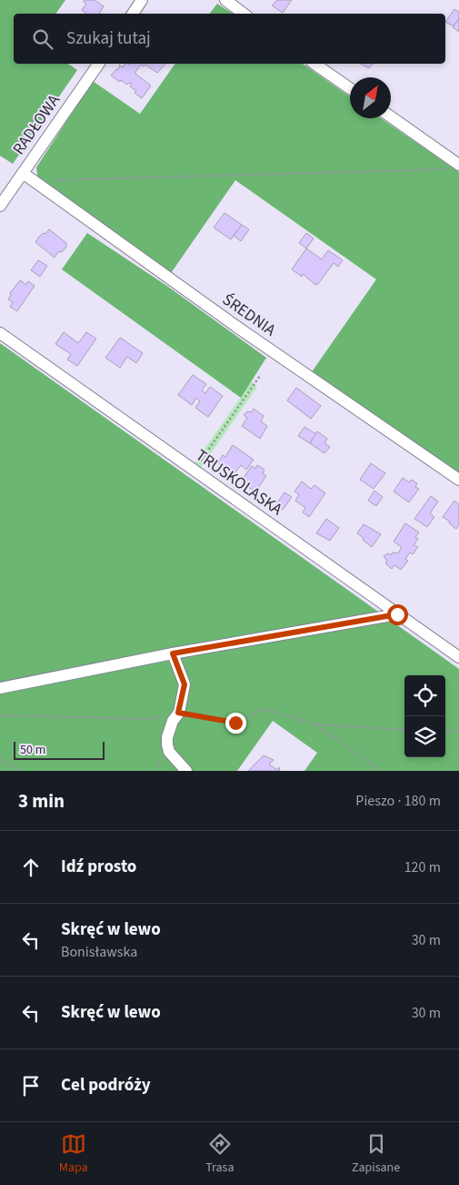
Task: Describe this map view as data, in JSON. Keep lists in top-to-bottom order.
{
  "streets": {
    "street": ["RADŁOWA", "ŚREDNIA", "TRUSKOLASKA"]
  },
  "crossings": [
    ["RADŁOWA", "ŚREDNIA"]
  ],
  "scale_bar": "50 m",
  "north": "top right",
  "page": {
    "search": "Szukaj tutaj",
    "scale": "50 m",
    "heading": ["3 min", "Pieszo · 180 m"],
    "list": [
      ["Idź prosto", "120 m"],
      ["Skręć w lewo", "Bonisławska", "30 m"],
      ["Skręć w lewo", "30 m"],
      "Cel podróży"
    ],
    "nav": ["Mapa", "Trasa", "Zapisane"]
  }
}
